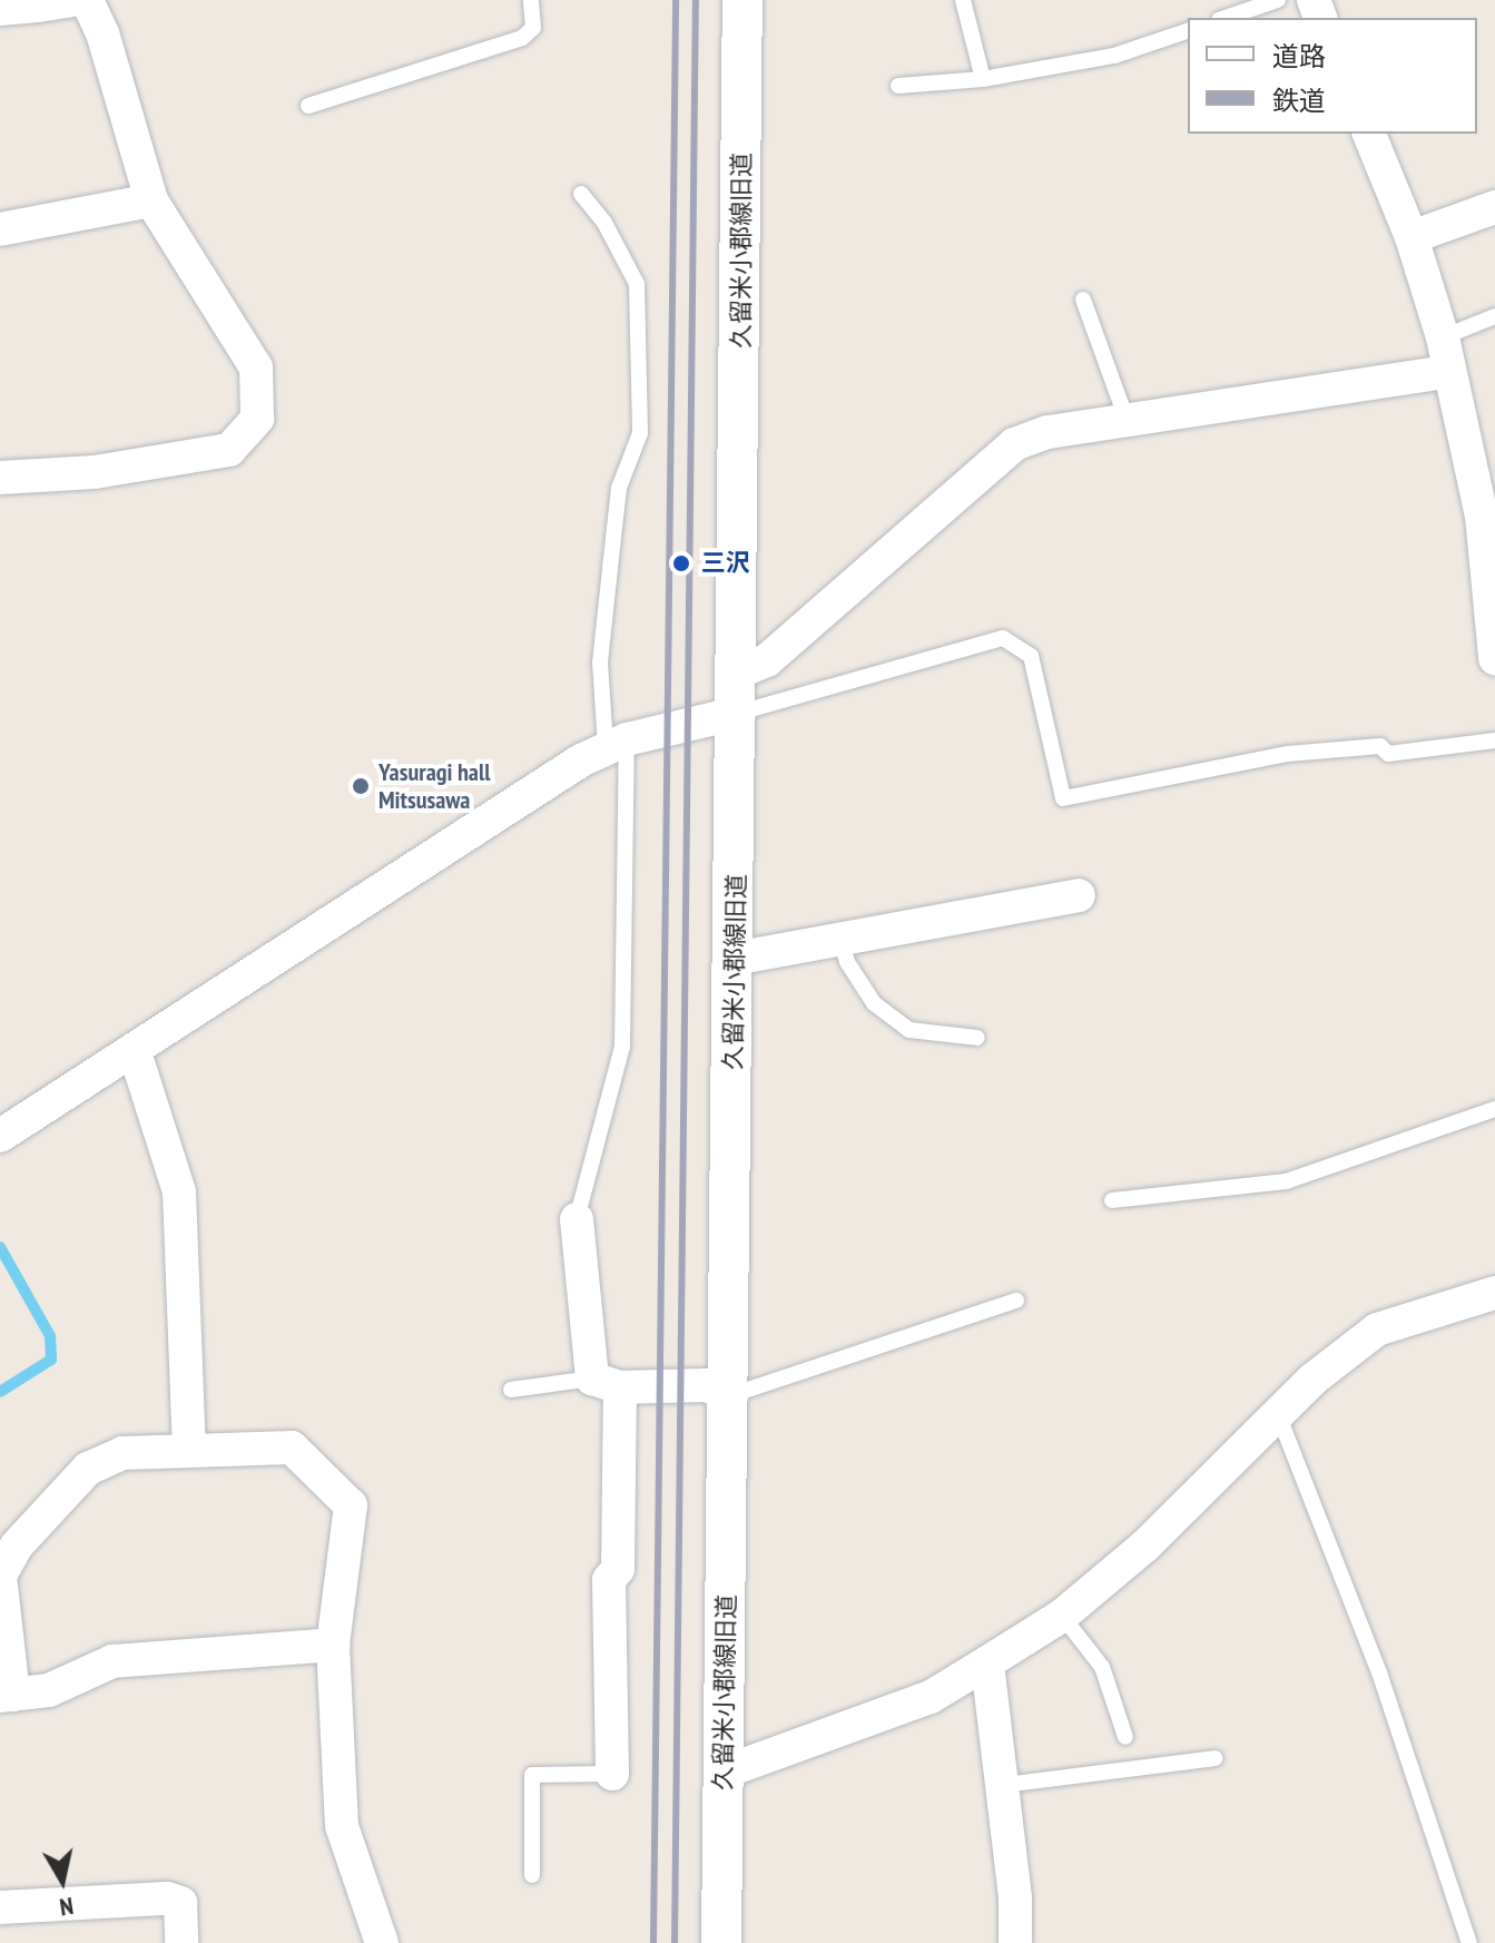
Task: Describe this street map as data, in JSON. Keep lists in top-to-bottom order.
{
  "streets": {
    "street": ["久留米小郡線旧道"]
  },
  "places": ["三沢", "Yasuragi hall Mitsusawa"],
  "legend": ["道路", "鉄道"],
  "north": "bottom"
}
